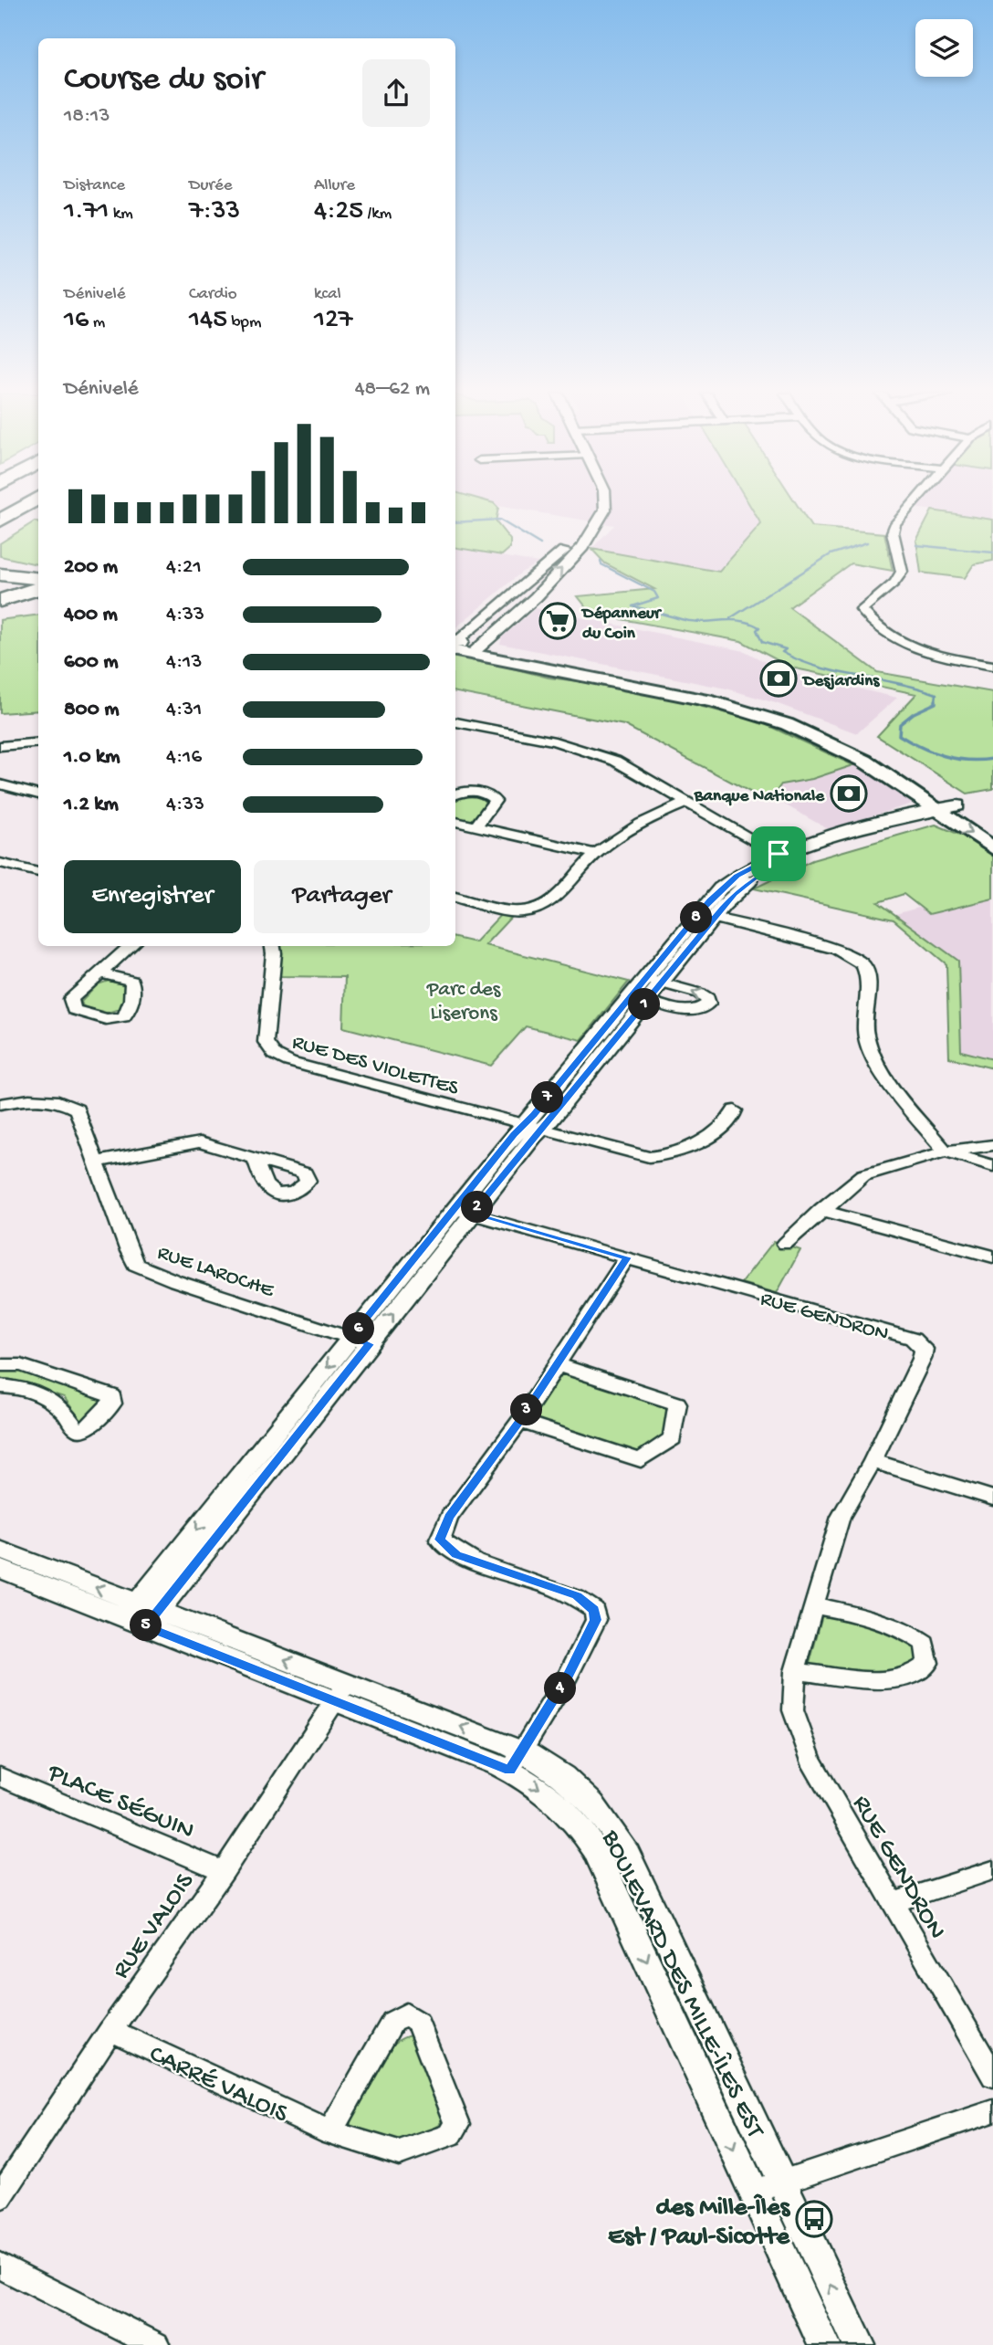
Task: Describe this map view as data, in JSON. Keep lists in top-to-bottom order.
{
  "streets": {
    "street": [
      "RUE DES VIOLETTES",
      "RUE LAROCHE",
      "RUE GENDRON",
      "PLACE SÉGUIN",
      "RUE VALOIS",
      "BOULEVARD DES MILLE-ÎLES EST",
      "CARRÉ VALOIS"
    ]
  },
  "crossings": [
    ["PLACE SÉGUIN", "RUE VALOIS"],
    ["RUE VALOIS", "BOULEVARD DES MILLE-ÎLES EST"],
    ["RUE VALOIS", "CARRÉ VALOIS"]
  ],
  "parks": ["Parc des Liserons"],
  "places": {
    "supermarket": ["Dépanneur du Coin"],
    "bank": ["Desjardins", "Banque Nationale"],
    "bus stop": ["des Mille-Îles Est / Paul-Sicotte"]
  },
  "page": {
    "heading": ["Course du soir", "18:13"],
    "stats": [
      ["Distance", "1.71 km"],
      ["Durée", "7:33"],
      ["Allure", "4:25 /km"],
      ["Dénivelé", "16 m"],
      ["Cardio", "145 bpm"],
      ["kcal", "127"]
    ],
    "chart": ["Dénivelé", "48–62 m"],
    "list": [
      {
        "name": "200 m",
        "note": "4:21"
      },
      {
        "name": "400 m",
        "note": "4:33"
      },
      {
        "name": "600 m",
        "note": "4:13"
      },
      {
        "name": "800 m",
        "note": "4:31"
      },
      {
        "name": "1.0 km",
        "note": "4:16"
      },
      {
        "name": "1.2 km",
        "note": "4:33"
      }
    ],
    "buttons": ["Enregistrer", "Partager"],
    "pins": [
      "8",
      "1",
      "7",
      "2",
      "6",
      "3",
      "5",
      "4"
    ]
  }
}
